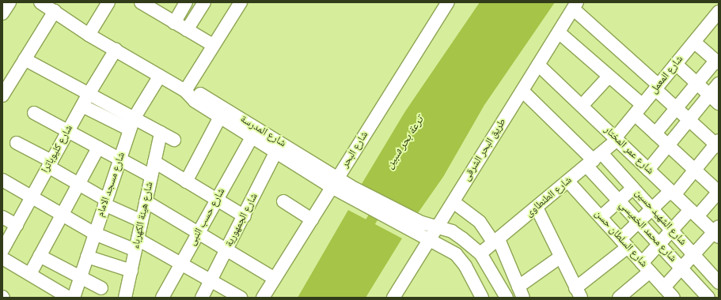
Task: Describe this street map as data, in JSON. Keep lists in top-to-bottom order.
{
  "streets": {
    "street": [
      "شارع المعمل",
      "شارع المدرسة",
      "شارع كليوباترا",
      "شارع البحر",
      "طريق البحر الشرقى",
      "شارع عمر المختار",
      "شارع مسجد الامام",
      "شارع الطنطاوى",
      "شارع هيئة الكهرباء",
      "شارع حسب النبى",
      "شارع الشهيد حسين",
      "شارع الجمهورية",
      "شارع محمد الخميسي",
      "شارع السلطان حسن"
    ]
  },
  "crossings": [
    ["شارع المعمل", "شارع عمر المختار"],
    ["شارع المعمل", "شارع الطنطاوى"],
    ["شارع المدرسة", "شارع كليوباترا"],
    ["شارع المدرسة", "شارع البحر"],
    ["شارع المدرسة", "شارع مسجد الامام"],
    ["شارع المدرسة", "شارع حسب النبى"],
    ["شارع المدرسة", "شارع الجمهورية"],
    ["طريق البحر الشرقى", "شارع عمر المختار"],
    ["شارع عمر المختار", "شارع الطنطاوى"],
    ["شارع الطنطاوى", "شارع الشهيد حسين"],
    ["شارع الطنطاوى", "شارع محمد الخميسي"],
    ["شارع الطنطاوى", "شارع السلطان حسن"],
    ["شارع الشهيد حسين", "شارع محمد الخميسي"]
  ],
  "water": ["ترعة بحر شبين"]
}
